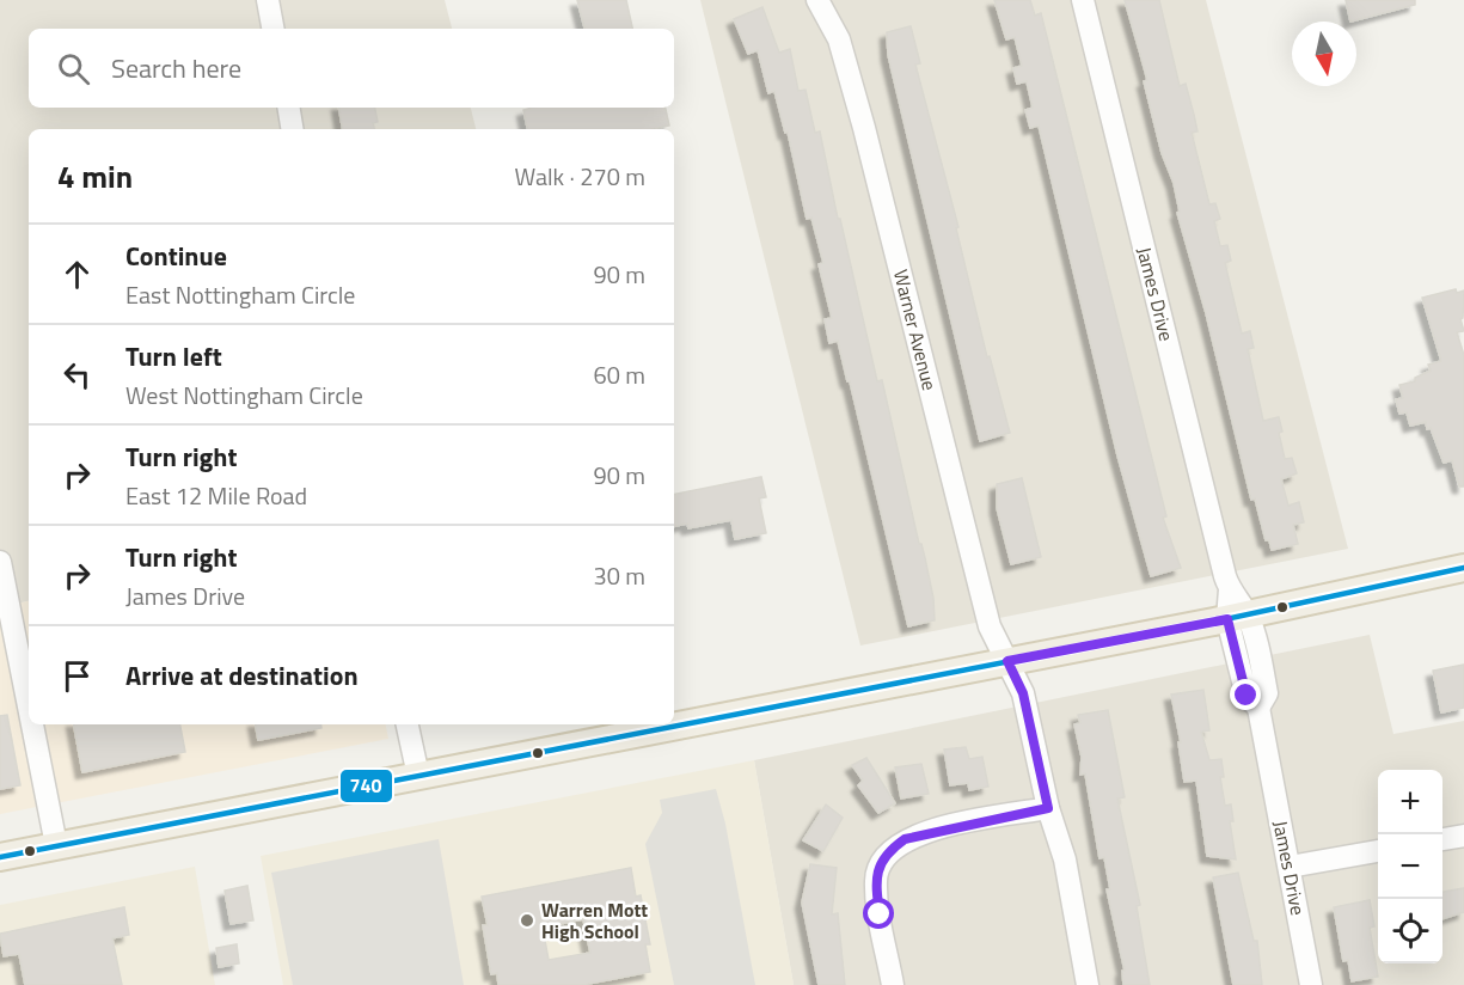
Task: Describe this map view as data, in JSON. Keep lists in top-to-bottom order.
{
  "streets": {
    "street": ["James Drive", "Warner Avenue"]
  },
  "places": ["Warren Mott High School"],
  "lines": ["transit line 740"],
  "north": "bottom",
  "page": {
    "search": "Search here",
    "heading": ["4 min", "Walk · 270 m"],
    "list": [
      ["Continue", "East Nottingham Circle", "90 m"],
      ["Turn left", "West Nottingham Circle", "60 m"],
      ["Turn right", "East 12 Mile Road", "90 m"],
      ["Turn right", "James Drive", "30 m"],
      "Arrive at destination"
    ],
    "map_buttons": ["+", "−"]
  }
}
